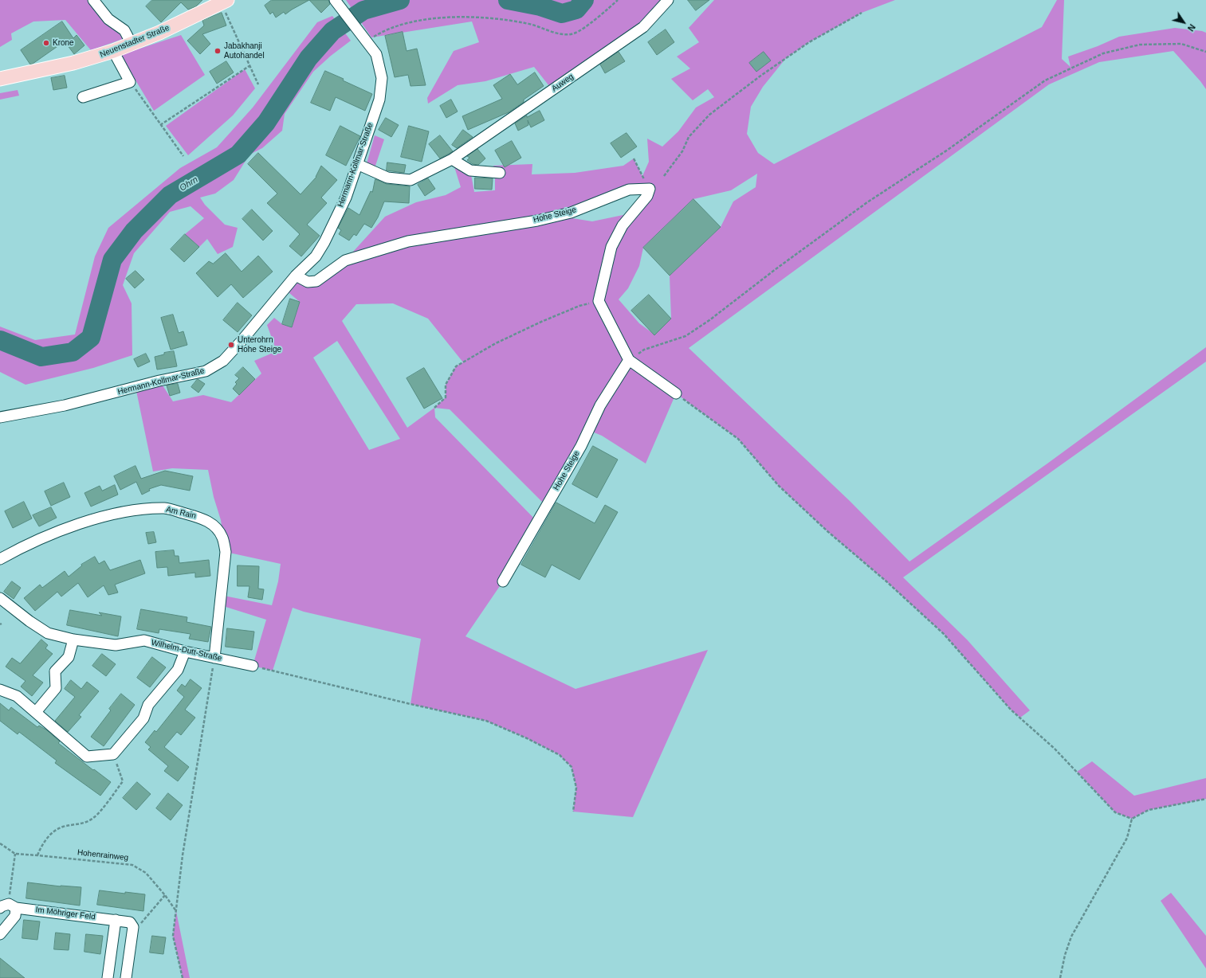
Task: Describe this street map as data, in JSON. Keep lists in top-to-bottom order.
{
  "streets": {
    "main road": ["Neuenstadter Straße"],
    "street": [
      "Auweg",
      "Hermann-Kollmar-Straße",
      "Hohe Steige",
      "Am Rain",
      "Wilhelm-Dutt-Straße",
      "Im Möhriger Feld"
    ],
    "path": ["Hohenrainweg"]
  },
  "crossings": [
    ["Auweg", "Hermann-Kollmar-Straße"],
    ["Hermann-Kollmar-Straße", "Hohe Steige"],
    ["Am Rain", "Wilhelm-Dutt-Straße"]
  ],
  "water": ["Ohrn"],
  "places": ["Krone", "Jabakhanji Autohandel", "Unterohrn Hohe Steige"],
  "north": "bottom right"
}
